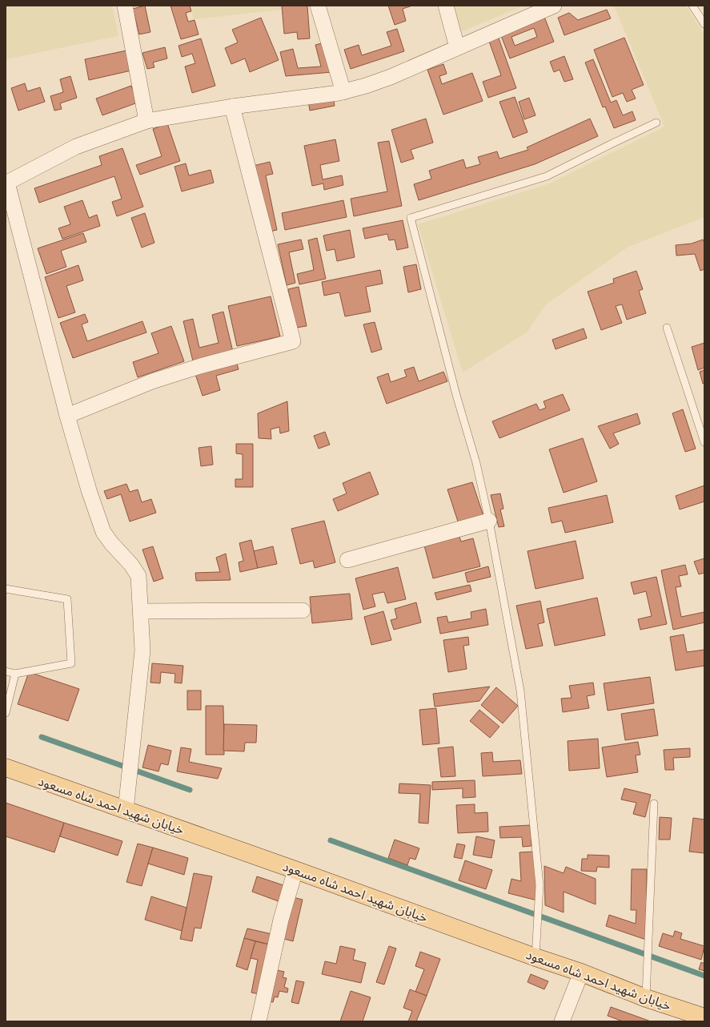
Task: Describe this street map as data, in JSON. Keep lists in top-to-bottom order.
{
  "streets": {
    "main road": ["خیابان شهید احمد شاه مسعود"]
  }
}
